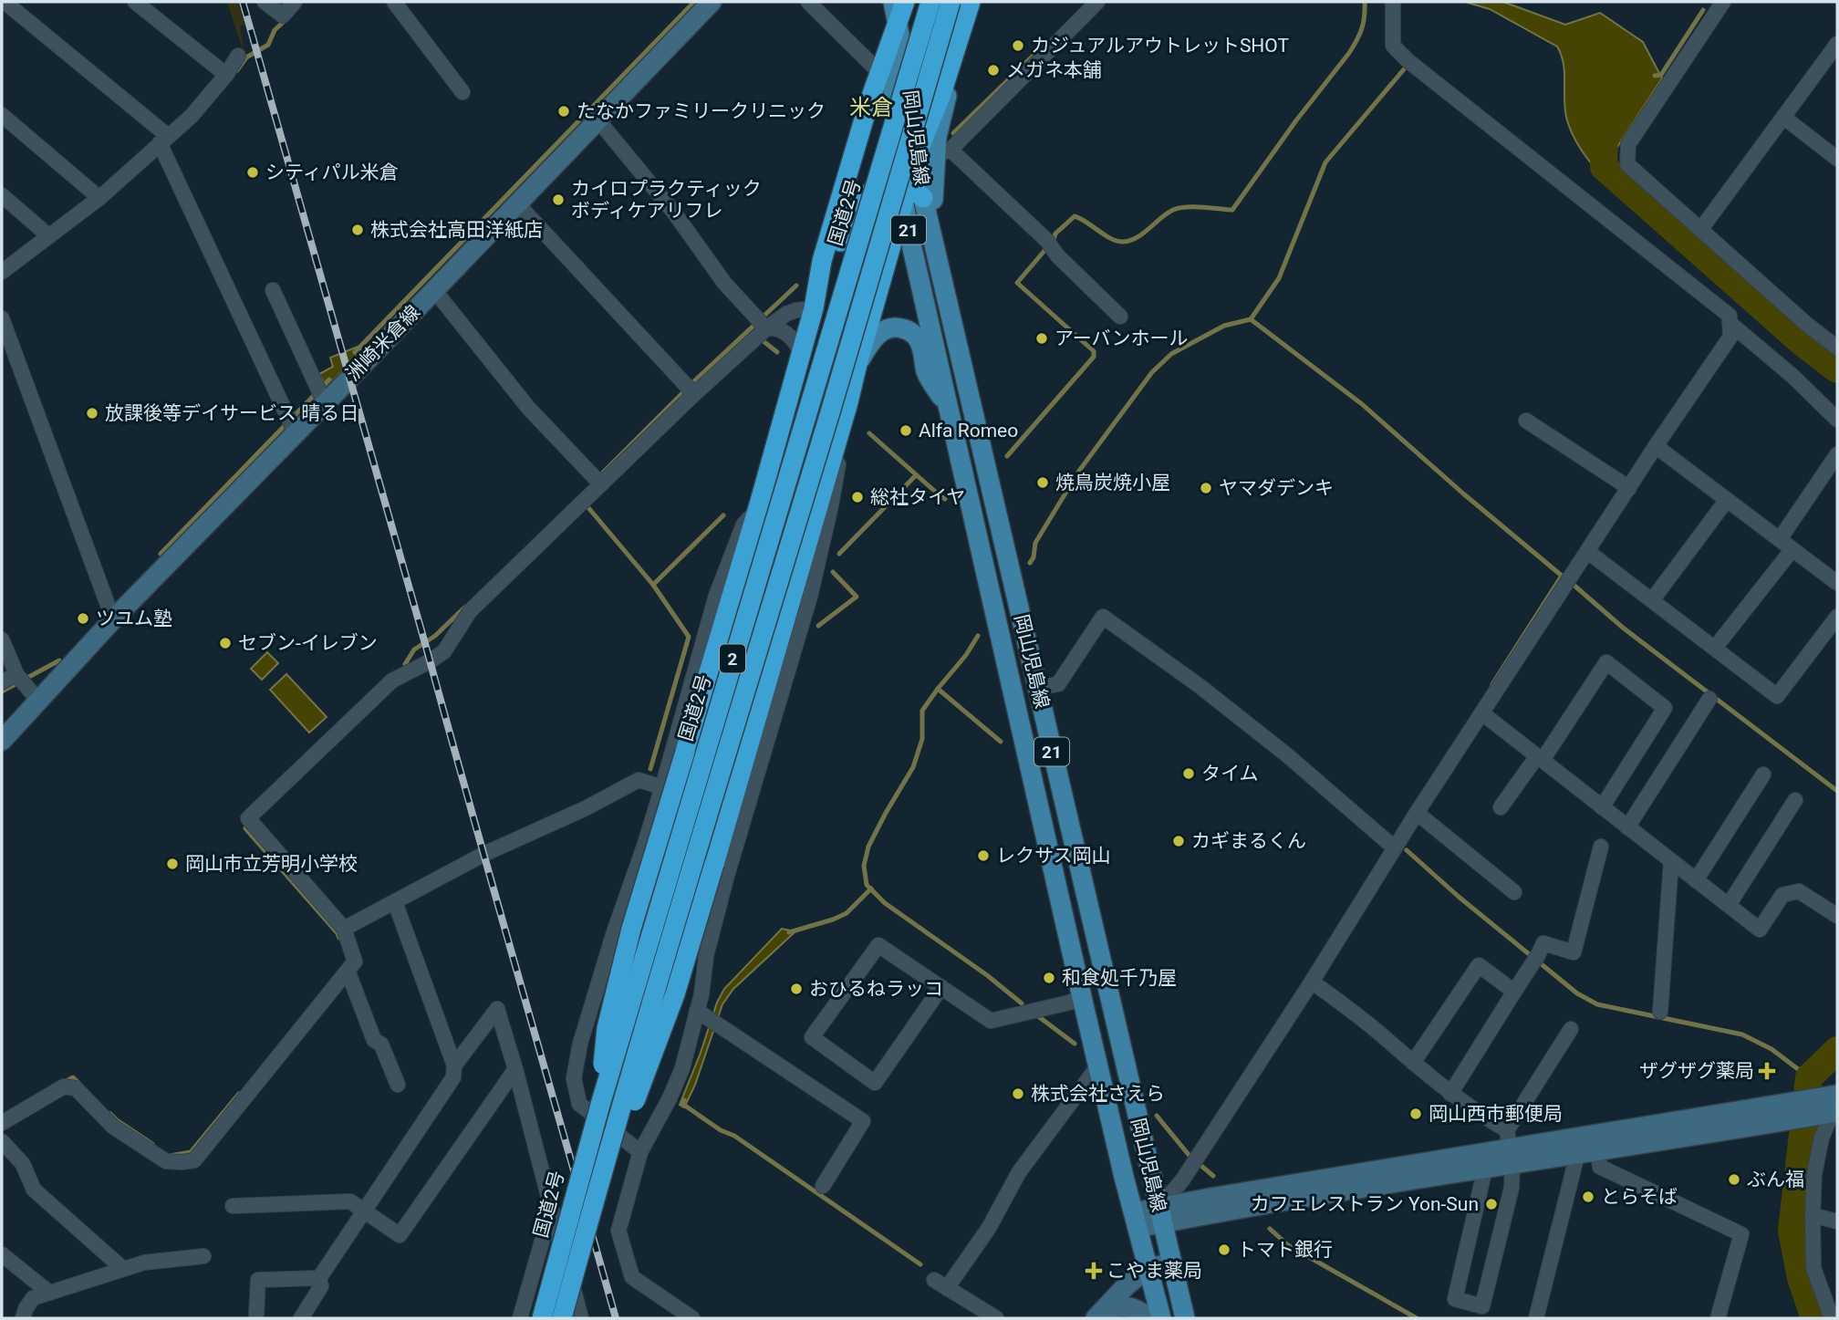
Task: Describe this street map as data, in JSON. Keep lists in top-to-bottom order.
{
  "streets": {
    "highway": ["国道2号", "2"],
    "main road": ["岡山児島線", "21"],
    "street": ["洲崎米倉線"]
  },
  "districts": ["米倉"],
  "places": {
    "other": [
      "カジュアルアウトレットSHOT",
      "メガネ本舗",
      "たなかファミリークリニック",
      "シティパル米倉",
      "カイロプラクティック ボディケアリフレ",
      "株式会社高田洋紙店",
      "アーバンホール",
      "放課後等デイサービス 晴る日",
      "Alfa Romeo",
      "焼鳥炭焼小屋",
      "ヤマダデンキ",
      "総社タイヤ",
      "ツユム塾",
      "セブン-イレブン",
      "タイム",
      "カギまるくん",
      "レクサス岡山",
      "岡山市立芳明小学校",
      "和食処千乃屋",
      "おひるねラッコ",
      "株式会社さえら",
      "岡山西市郵便局",
      "ぶん福",
      "とらそば",
      "カフェレストラン Yon-Sun",
      "トマト銀行"
    ],
    "health": ["ザグザグ薬局", "こやま薬局"]
  }
}
